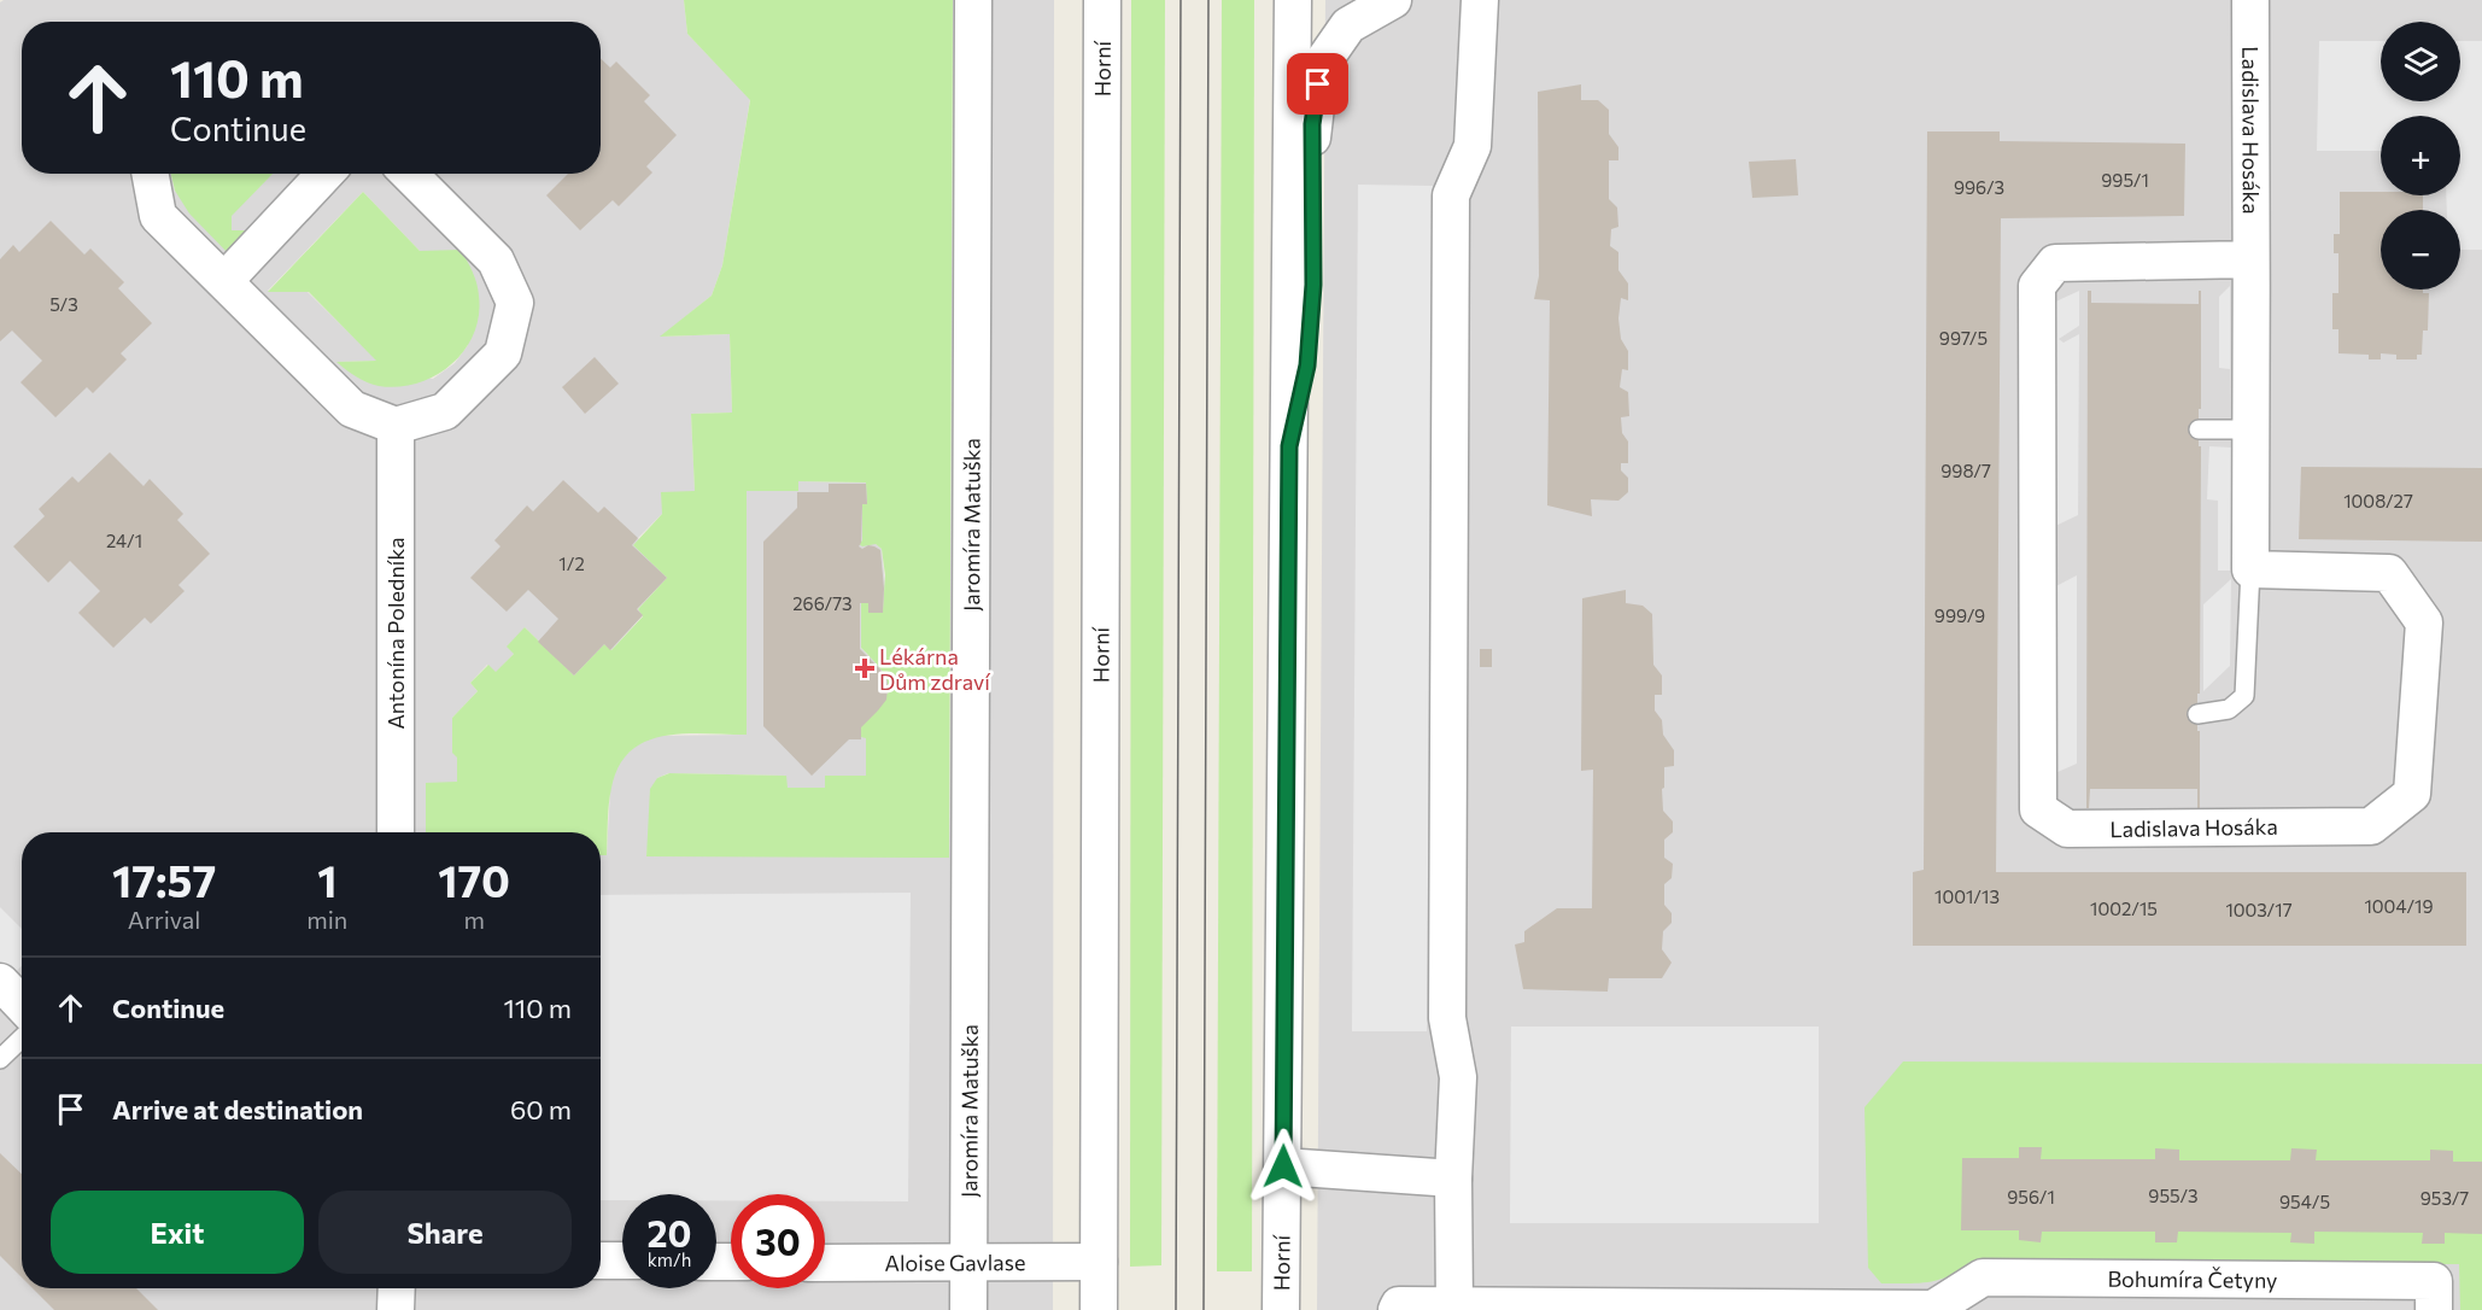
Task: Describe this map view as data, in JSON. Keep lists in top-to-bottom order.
{
  "streets": {
    "street": [
      "Horní",
      "Ladislava Hosáka",
      "Jaromíra Matuška",
      "Antonína Poledníka",
      "Aloise Gavlase",
      "Bohumíra Četyny"
    ]
  },
  "crossings": [
    ["Horní", "Aloise Gavlase"],
    ["Jaromíra Matuška", "Aloise Gavlase"]
  ],
  "places": {
    "health": ["Lékárna Dům zdraví"]
  },
  "house_numbers": [
    "995/1",
    "996/3",
    "5/3",
    "997/5",
    "998/7",
    "1008/27",
    "24/1",
    "1/2",
    "266/73",
    "999/9",
    "1001/13",
    "1004/19",
    "1002/15",
    "1003/17",
    "955/3",
    "956/1",
    "953/7",
    "954/5"
  ],
  "page": {
    "map_buttons": ["+", "−"],
    "turn": ["110 m", "Continue"],
    "eta": [
      "17:57",
      "Arrival",
      "1",
      "min",
      "170",
      "m"
    ],
    "list": [
      {
        "name": "Continue",
        "value": "110 m"
      },
      {
        "name": "Arrive at destination",
        "value": "60 m"
      }
    ],
    "buttons": ["Exit", "Share"],
    "speed": "20 km/h",
    "limit": "30"
  }
}
